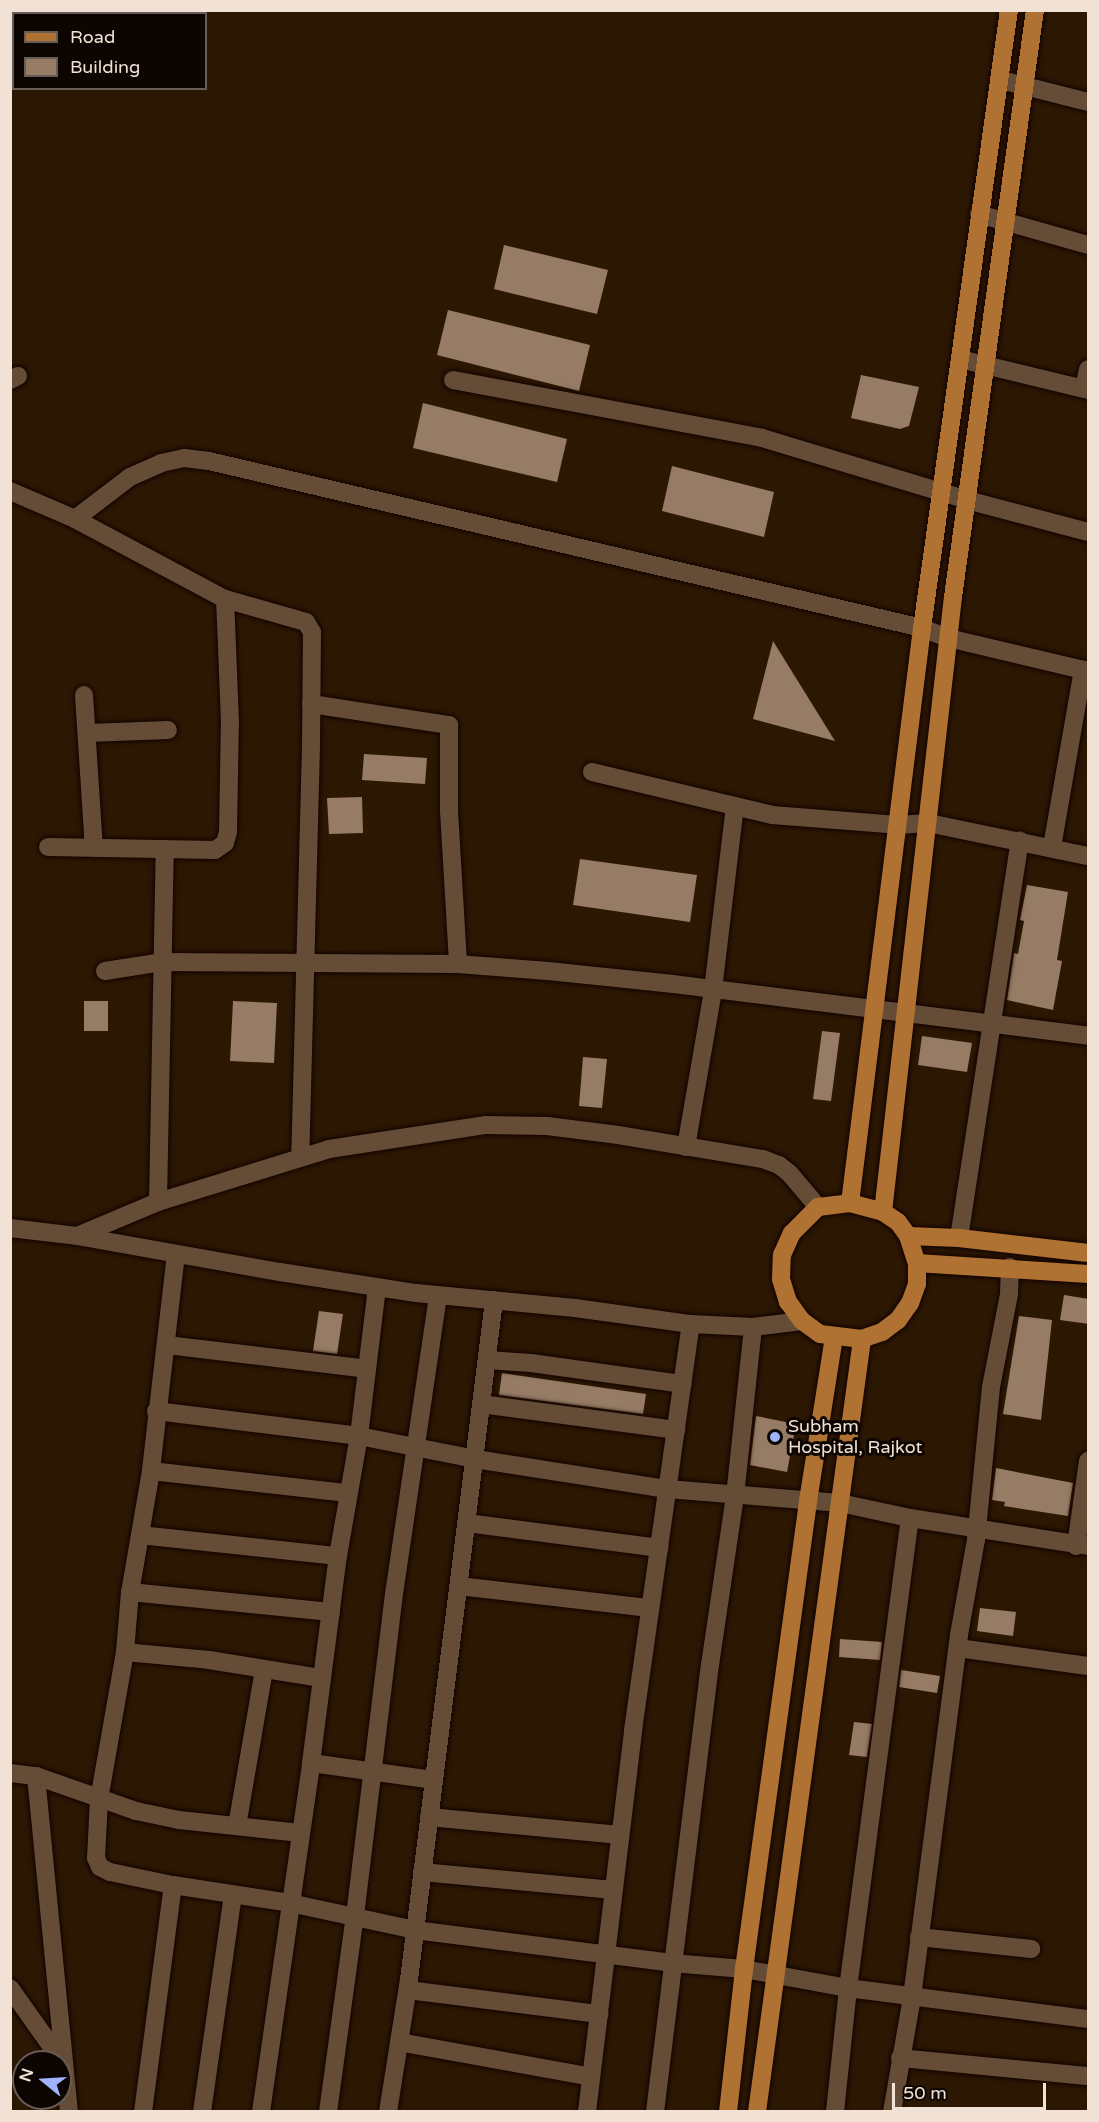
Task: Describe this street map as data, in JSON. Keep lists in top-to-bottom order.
{
  "places": ["Subham Hospital, Rajkot"],
  "legend": ["Road", "Building"],
  "scale_bar": "50 m",
  "north": "left"
}
